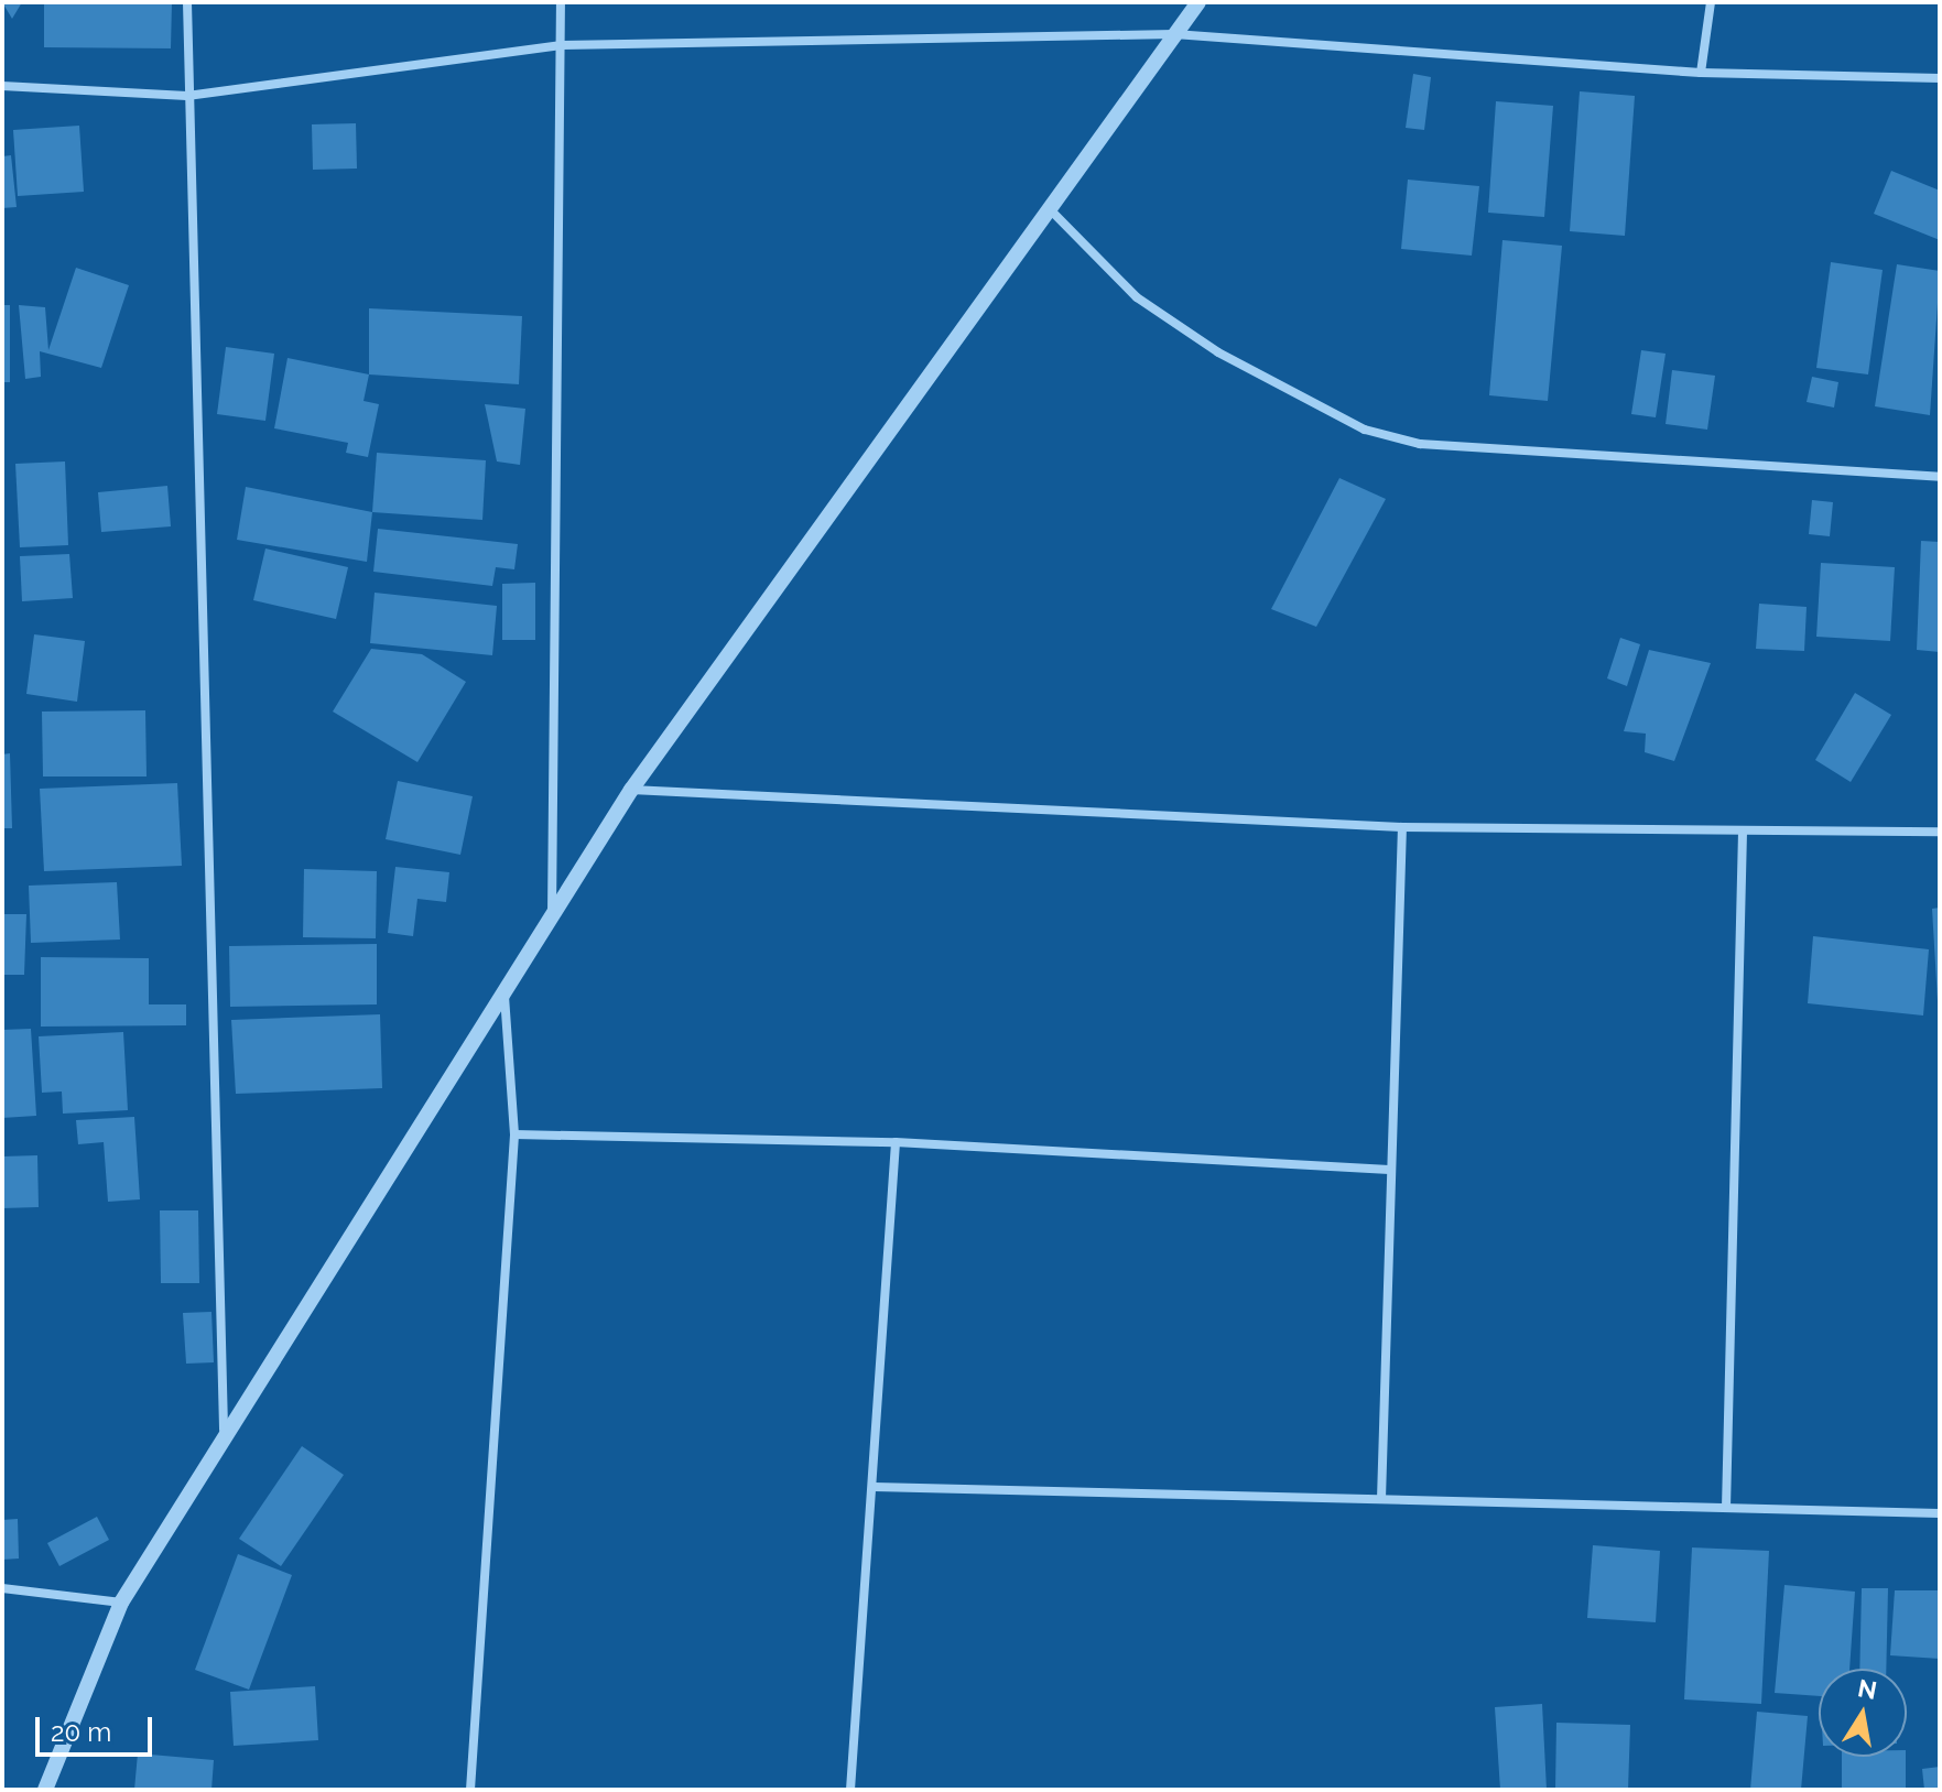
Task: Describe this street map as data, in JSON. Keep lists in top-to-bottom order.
{
  "scale_bar": "20 m",
  "north": "top"
}
